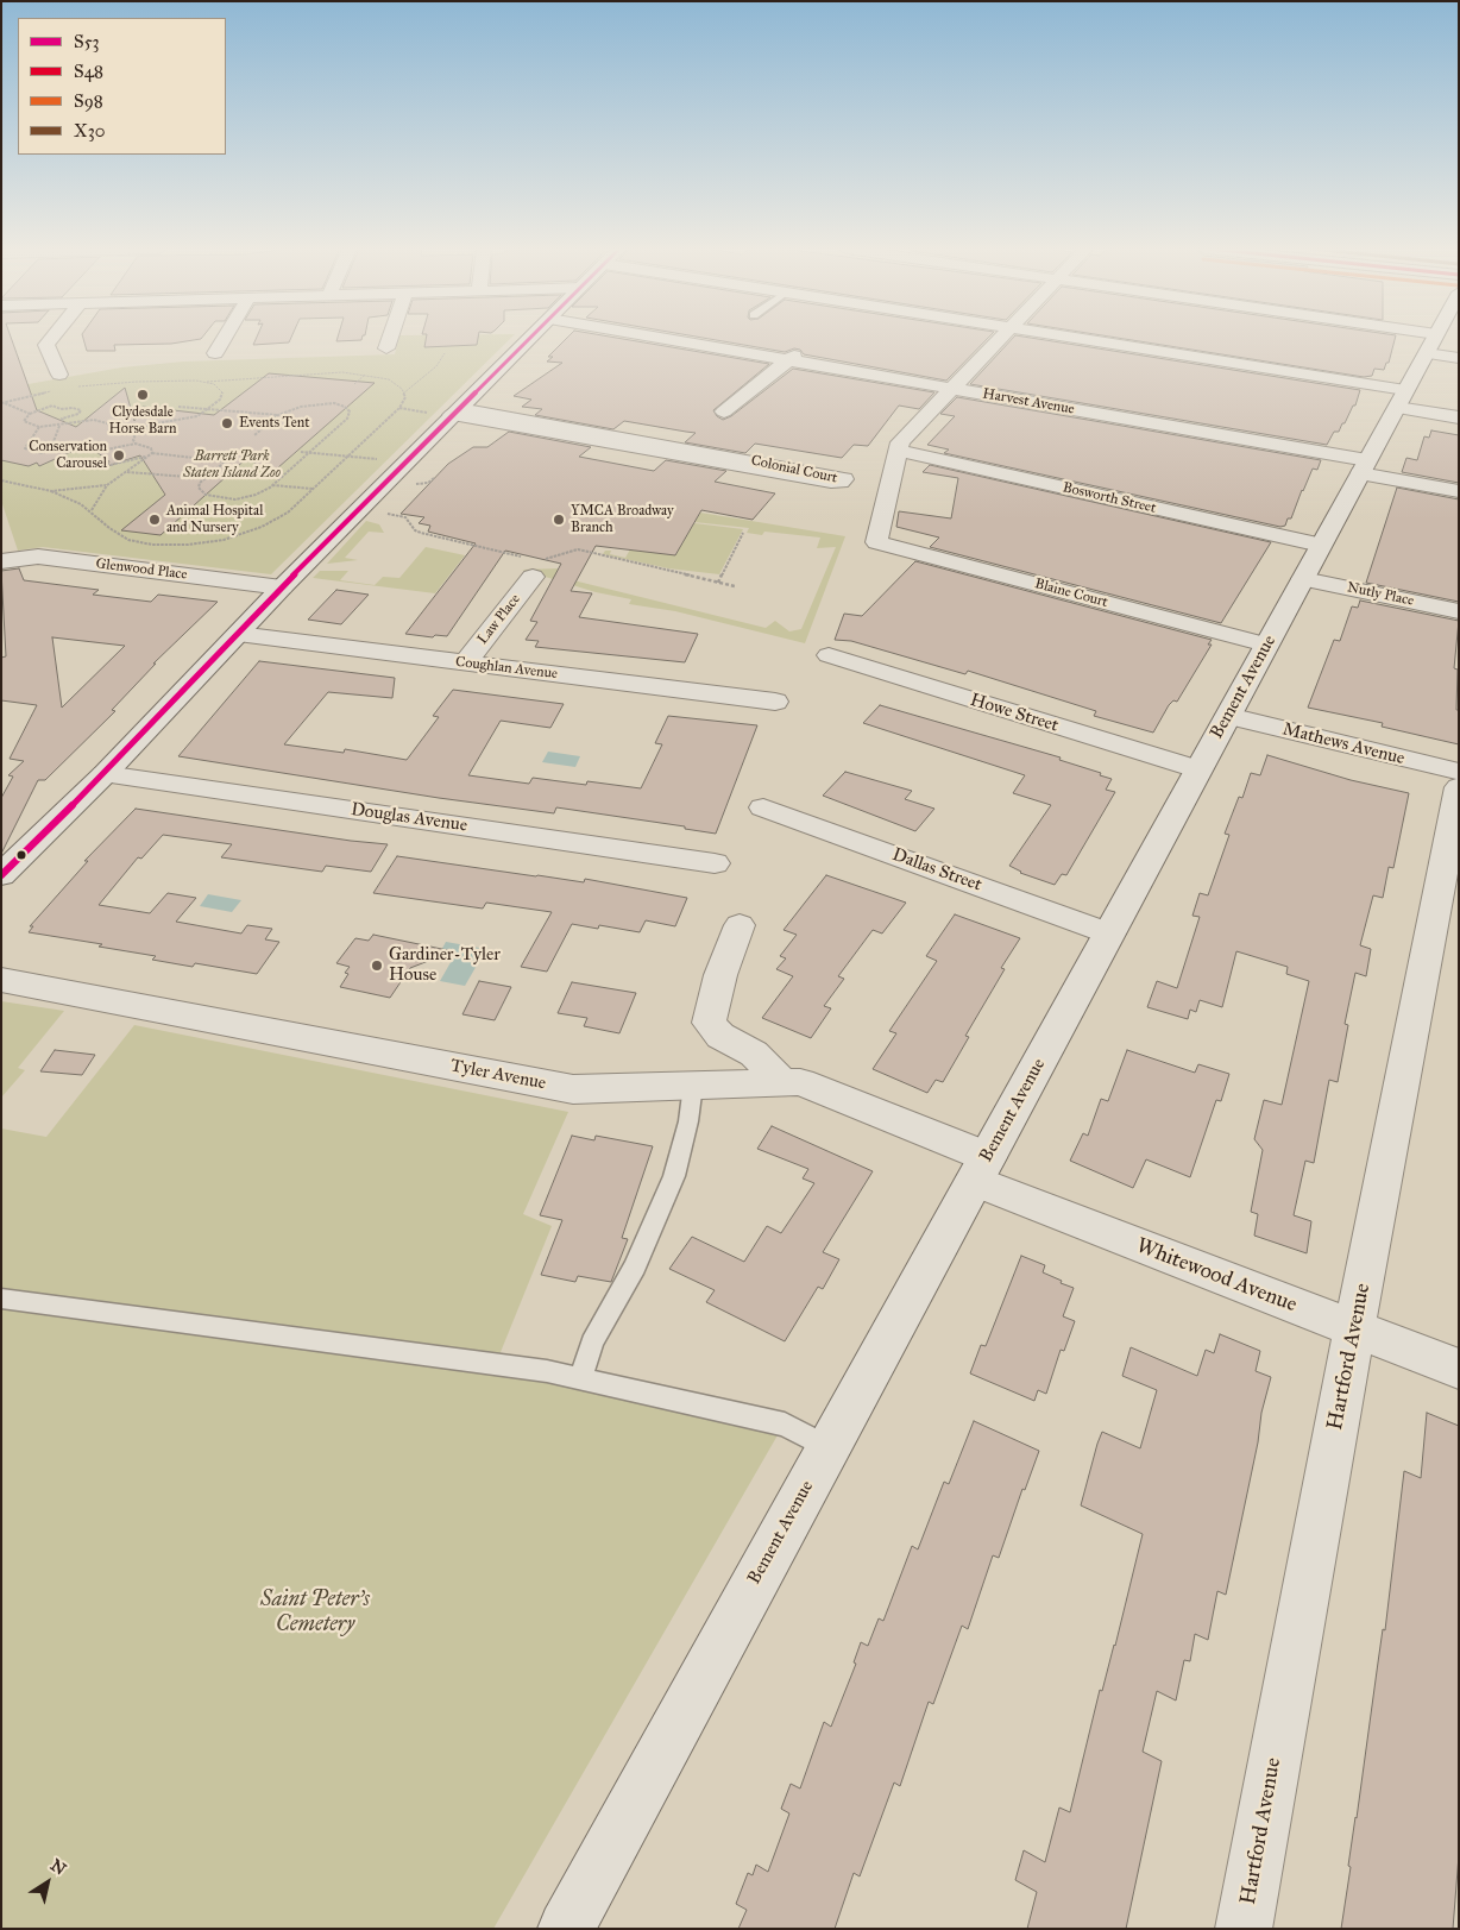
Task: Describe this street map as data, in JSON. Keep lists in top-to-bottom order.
{
  "streets": {
    "street": [
      "Harvest Avenue",
      "Colonial Court",
      "Bosworth Street",
      "Glenwood Place",
      "Blaine Court",
      "Nutly Place",
      "Law Place",
      "Coughlan Avenue",
      "Bement Avenue",
      "Howe Street",
      "Mathews Avenue",
      "Douglas Avenue",
      "Dallas Street",
      "Tyler Avenue",
      "Whitewood Avenue",
      "Hartford Avenue"
    ]
  },
  "crossings": [
    ["Harvest Avenue", "Bement Avenue"],
    ["Bosworth Street", "Blaine Court"],
    ["Bosworth Street", "Bement Avenue"],
    ["Blaine Court", "Bement Avenue"],
    ["Nutly Place", "Bement Avenue"],
    ["Law Place", "Coughlan Avenue"],
    ["Bement Avenue", "Howe Street"],
    ["Bement Avenue", "Mathews Avenue"],
    ["Bement Avenue", "Dallas Street"],
    ["Bement Avenue", "Tyler Avenue"],
    ["Bement Avenue", "Whitewood Avenue"],
    ["Tyler Avenue", "Whitewood Avenue"],
    ["Whitewood Avenue", "Hartford Avenue"]
  ],
  "parks": ["Barrett Park Staten Island Zoo", "Saint Peter’s Cemetery"],
  "places": [
    "Clydesdale Horse Barn",
    "Events Tent",
    "Conservation Carousel",
    "Animal Hospital and Nursery",
    "YMCA Broadway Branch",
    "Gardiner-Tyler House"
  ],
  "lines": ["transit line S53"],
  "legend": [
    "S53",
    "S48",
    "S98",
    "X30"
  ],
  "north": "top right"
}
